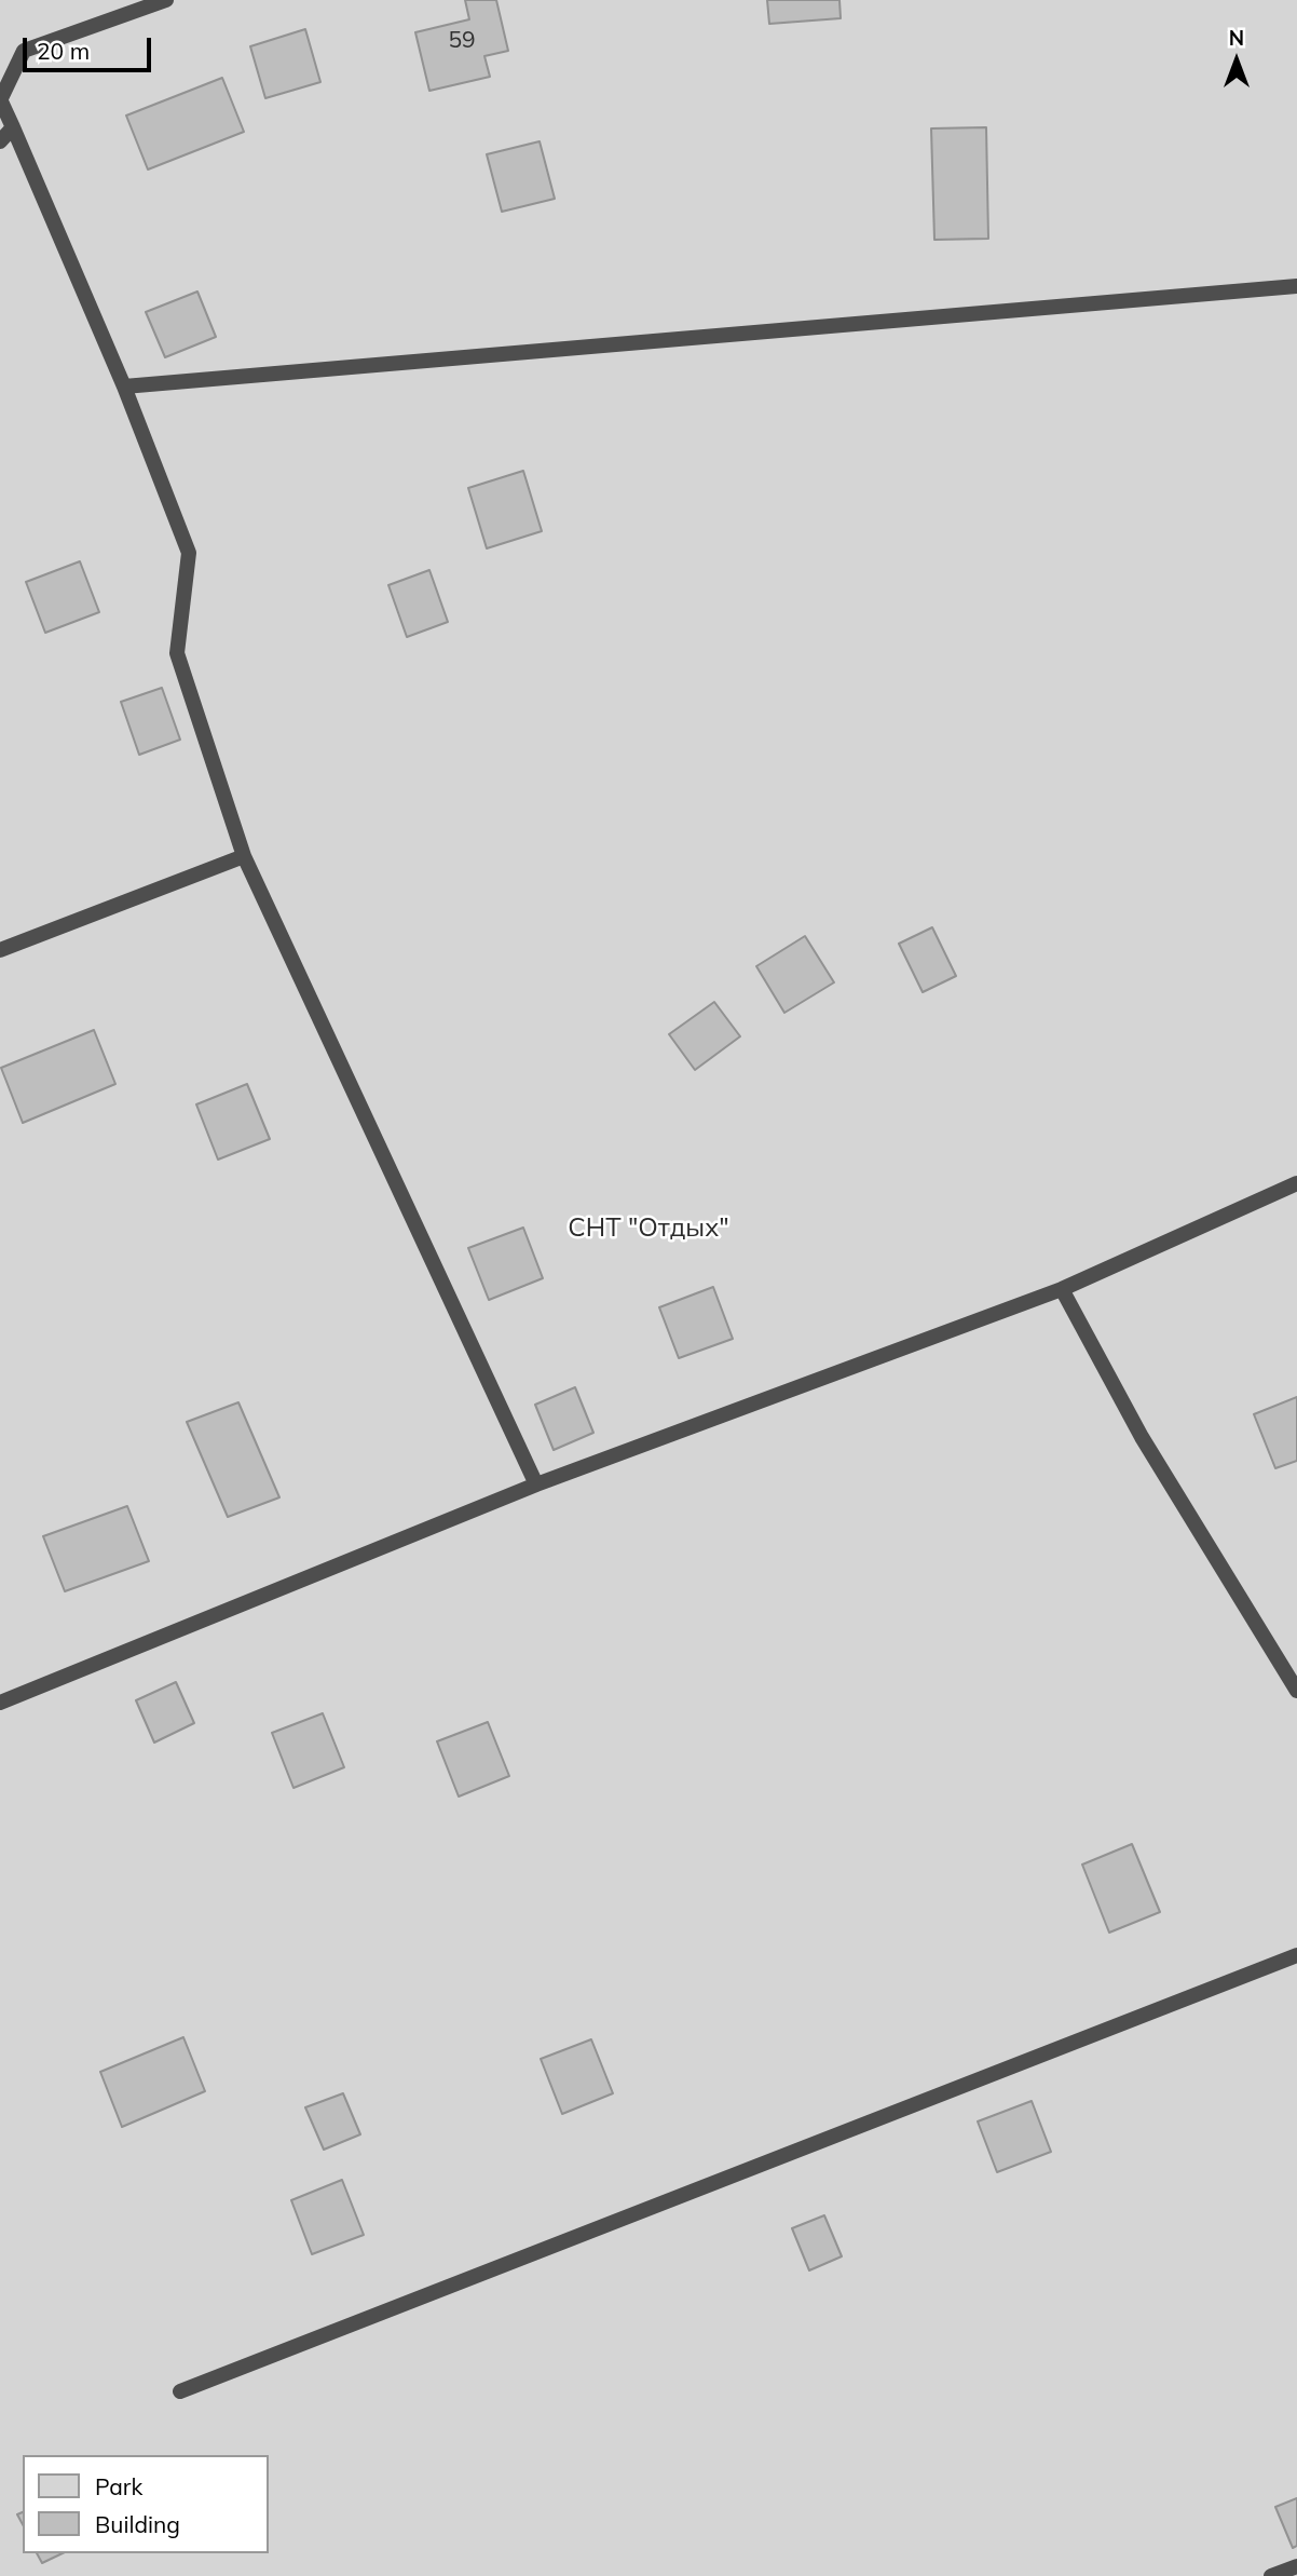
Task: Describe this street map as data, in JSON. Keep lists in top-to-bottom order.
{
  "parks": ["СНТ \"Отдых\""],
  "house_numbers": ["59"],
  "legend": ["Park", "Building"],
  "scale_bar": "20 m",
  "north": "top"
}
